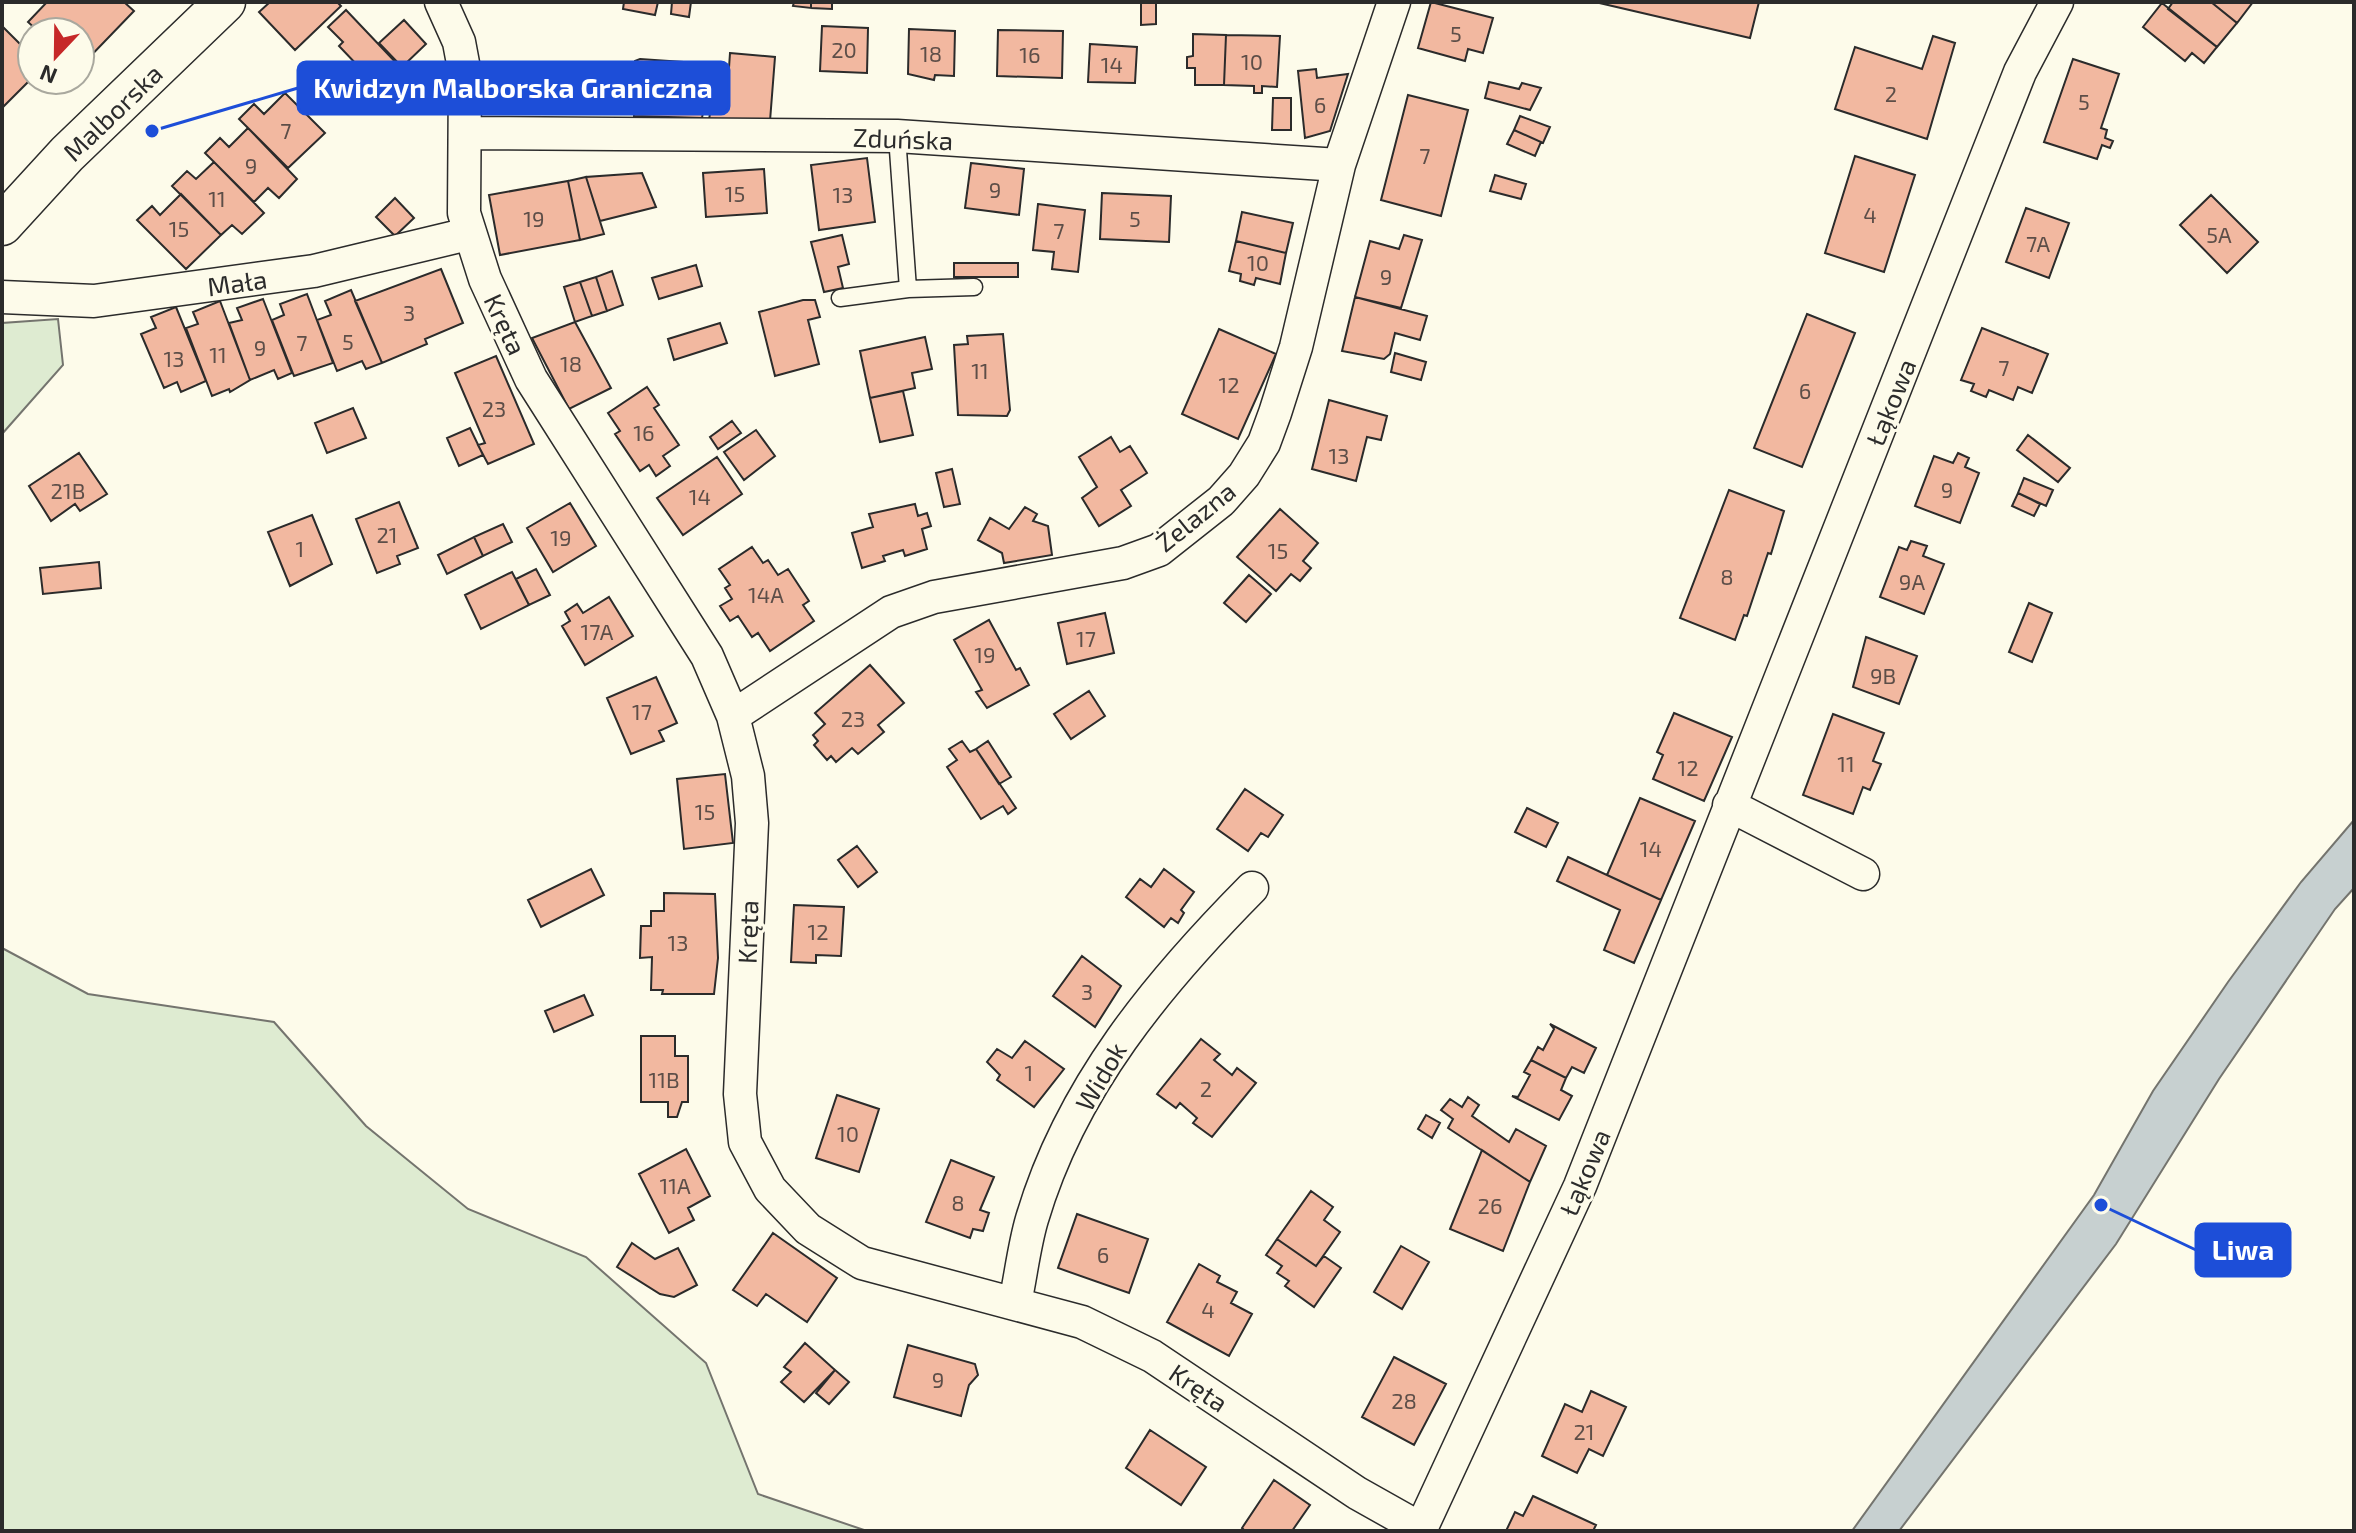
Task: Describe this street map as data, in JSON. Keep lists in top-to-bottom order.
{
  "streets": {
    "street": [
      "Malborska",
      "Zduńska",
      "Mała",
      "Kręta",
      "Łąkowa",
      "Żelazna",
      "Widok"
    ]
  },
  "crossings": [
    ["Zduńska", "Kręta"],
    ["Zduńska", "Żelazna"],
    ["Mała", "Kręta"],
    ["Kręta", "Łąkowa"],
    ["Kręta", "Żelazna"],
    ["Kręta", "Widok"]
  ],
  "places": ["Kwidzyn Malborska Graniczna", "Liwa"],
  "house_numbers": [
    "5",
    "20",
    "18",
    "16",
    "10",
    "14",
    "2",
    "5",
    "6",
    "7",
    "7",
    "9",
    "9",
    "15",
    "13",
    "11",
    "4",
    "19",
    "5",
    "15",
    "7",
    "5A",
    "7A",
    "10",
    "9",
    "3",
    "5",
    "7",
    "9",
    "11",
    "13",
    "18",
    "7",
    "11",
    "12",
    "6",
    "23",
    "16",
    "13",
    "9",
    "21B",
    "14",
    "21",
    "19",
    "1",
    "15",
    "8",
    "9A",
    "14A",
    "17A",
    "17",
    "19",
    "9B",
    "17",
    "23",
    "11",
    "12",
    "15",
    "14",
    "12",
    "13",
    "3",
    "1",
    "11B",
    "2",
    "10",
    "11A",
    "8",
    "26",
    "6",
    "4",
    "9",
    "28",
    "21"
  ],
  "north": "bottom"
}
